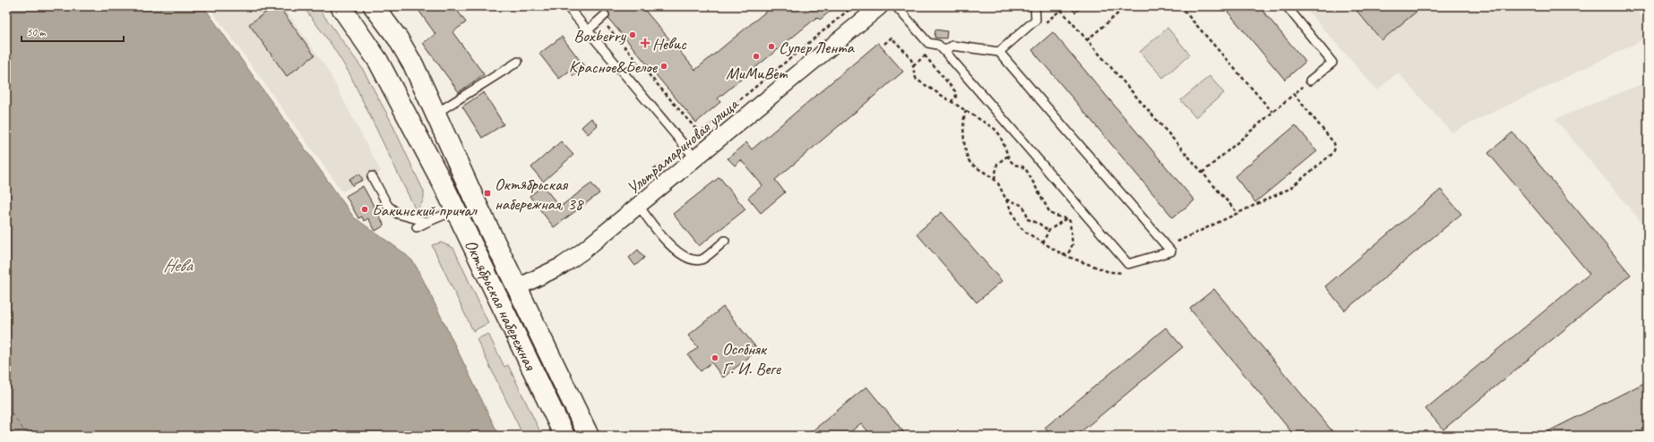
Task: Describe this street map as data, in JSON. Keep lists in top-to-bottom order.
{
  "streets": {
    "main road": ["Октябрьская набережная"],
    "street": ["Ультрамариновая улица"]
  },
  "crossings": [
    ["Ультрамариновая улица", "Октябрьская набережная"]
  ],
  "water": ["Нева"],
  "places": {
    "other": [
      "Boxberry",
      "Супер Лента",
      "МиМиВет",
      "Красное&Белое",
      "Бакинский причал",
      "Особняк Г. И. Веге"
    ],
    "health": ["Невис"],
    "transit": ["Октябрьская набережная, 38"]
  },
  "scale_bar": "50 m"
}
